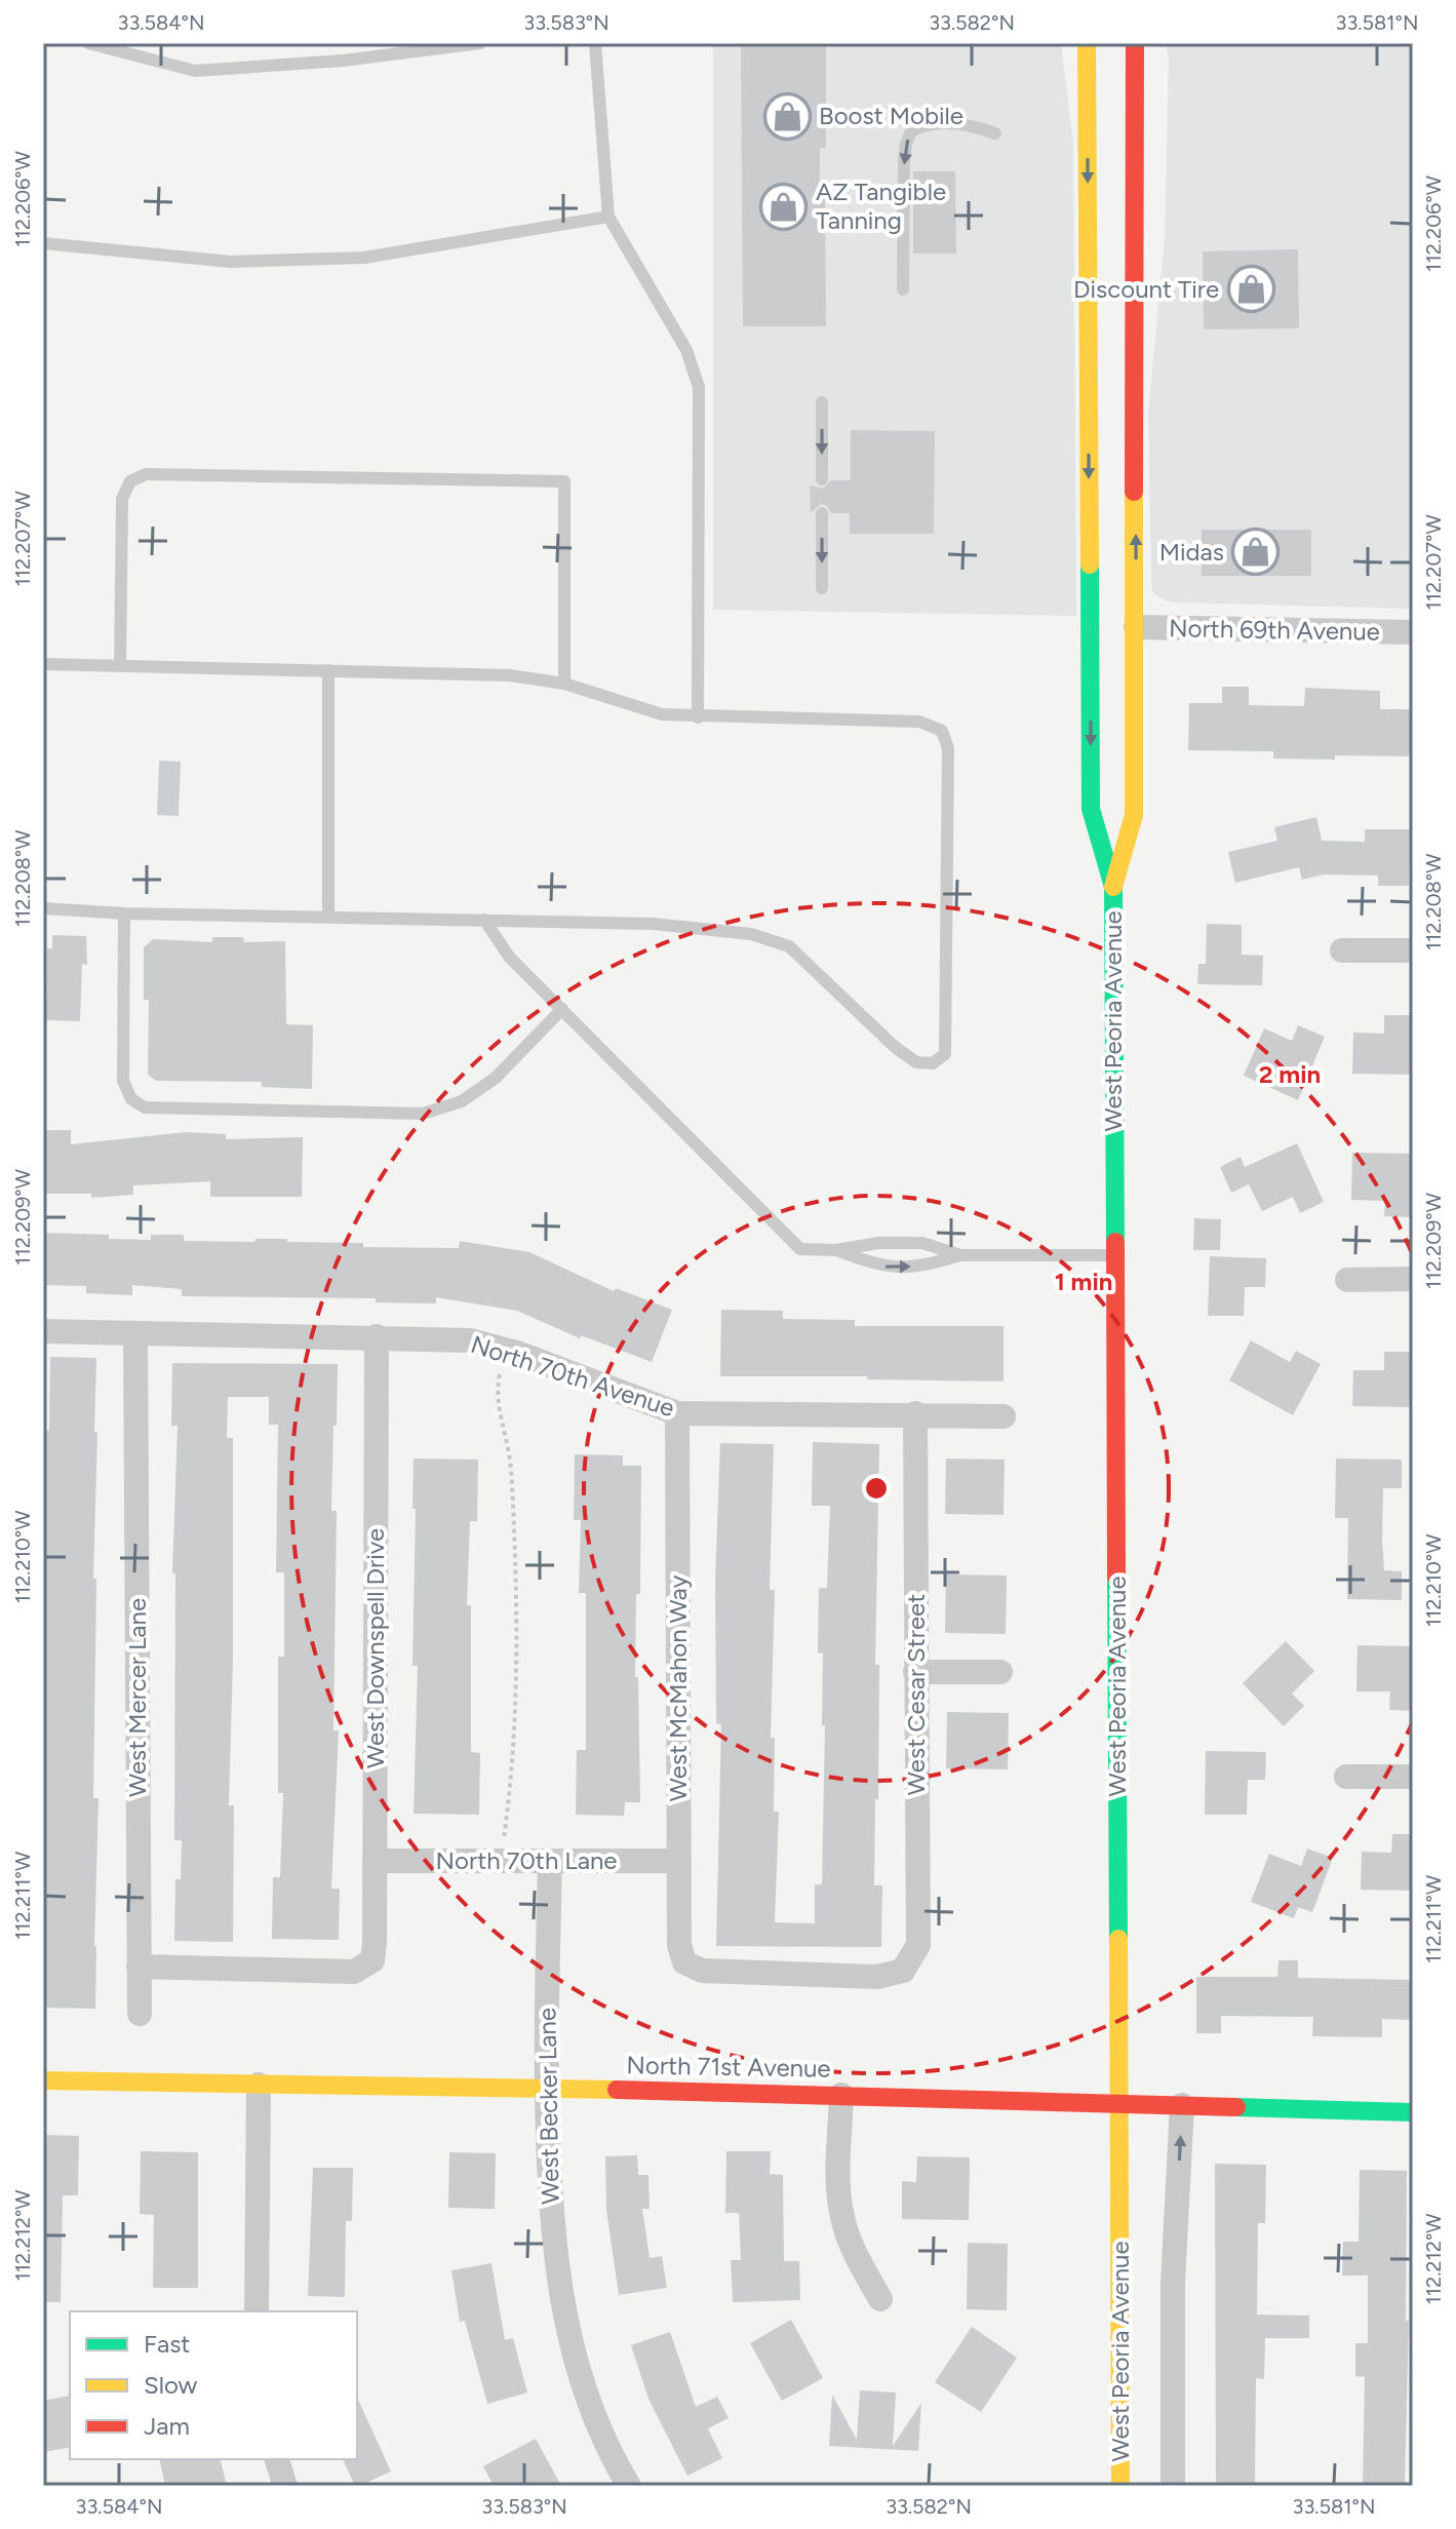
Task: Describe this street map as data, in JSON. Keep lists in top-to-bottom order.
{
  "streets": {
    "main road": ["West Peoria Avenue", "North 71st Avenue"],
    "street": [
      "North 69th Avenue",
      "North 70th Avenue",
      "West Downspell Drive",
      "West McMahon Way",
      "West Cesar Street",
      "West Mercer Lane",
      "North 70th Lane",
      "West Becker Lane"
    ]
  },
  "crossings": [
    ["North 69th Avenue", "West Peoria Avenue"],
    ["West Peoria Avenue", "North 71st Avenue"],
    ["North 70th Avenue", "West Downspell Drive"],
    ["North 70th Avenue", "West McMahon Way"],
    ["North 70th Avenue", "West Cesar Street"],
    ["North 70th Avenue", "West Mercer Lane"],
    ["West Downspell Drive", "West Mercer Lane"],
    ["West Downspell Drive", "North 70th Lane"],
    ["West McMahon Way", "West Cesar Street"],
    ["West McMahon Way", "North 70th Lane"],
    ["North 70th Lane", "West Becker Lane"],
    ["North 71st Avenue", "West Becker Lane"]
  ],
  "places": {
    "shop": [
      "Boost Mobile",
      "AZ Tangible Tanning",
      "Discount Tire",
      "Midas"
    ]
  },
  "legend": ["Fast", "Slow", "Jam"],
  "coordinates": [
    "33.584°N",
    "33.583°N",
    "33.582°N",
    "33.581°N",
    "112.206°W",
    "112.207°W",
    "112.208°W",
    "112.209°W",
    "112.210°W",
    "112.211°W",
    "112.212°W"
  ],
  "rings": ["2 min", "1 min"]
}
